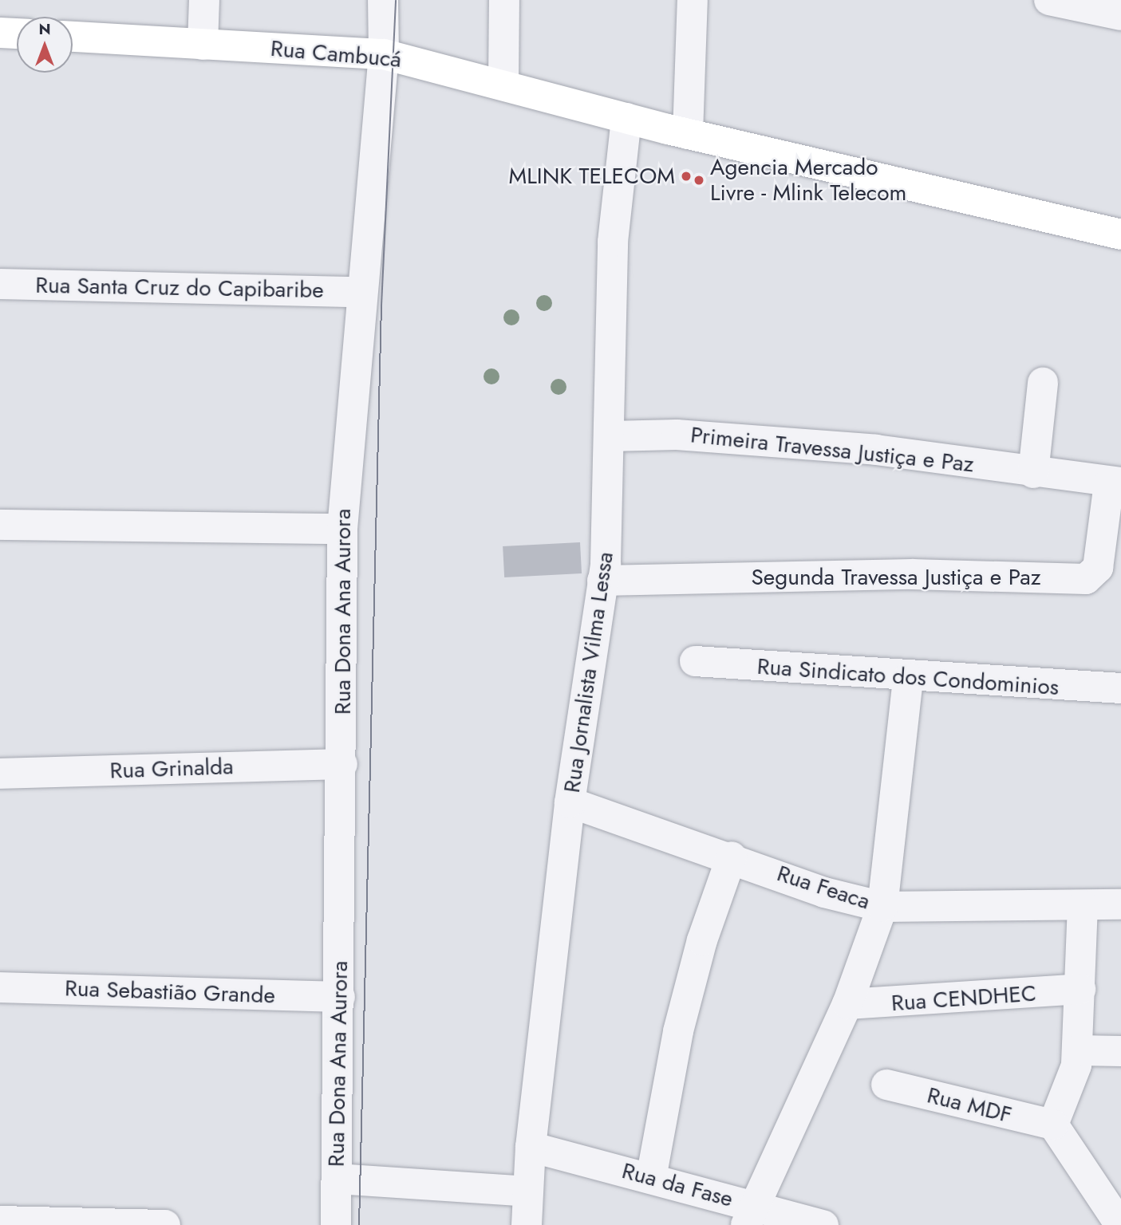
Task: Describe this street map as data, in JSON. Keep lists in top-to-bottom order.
{
  "streets": {
    "main road": ["Rua Cambucá"],
    "street": [
      "Rua Santa Cruz do Capibaribe",
      "Primeira Travessa Justiça e Paz",
      "Segunda Travessa Justiça e Paz",
      "Rua Dona Ana Aurora",
      "Rua Jornalista Vilma Lessa",
      "Rua Sindicato dos Condominios",
      "Rua Grinalda",
      "Rua Feaca",
      "Rua Sebastião Grande",
      "Rua CENDHEC",
      "Rua MDF",
      "Rua da Fase"
    ]
  },
  "crossings": [
    ["Rua Cambucá", "Rua Dona Ana Aurora"],
    ["Rua Cambucá", "Rua Jornalista Vilma Lessa"],
    ["Rua Santa Cruz do Capibaribe", "Rua Dona Ana Aurora"],
    ["Primeira Travessa Justiça e Paz", "Segunda Travessa Justiça e Paz"],
    ["Primeira Travessa Justiça e Paz", "Rua Jornalista Vilma Lessa"],
    ["Segunda Travessa Justiça e Paz", "Rua Jornalista Vilma Lessa"],
    ["Rua Dona Ana Aurora", "Rua Grinalda"],
    ["Rua Dona Ana Aurora", "Rua Sebastião Grande"],
    ["Rua Jornalista Vilma Lessa", "Rua Feaca"],
    ["Rua Jornalista Vilma Lessa", "Rua da Fase"]
  ],
  "places": ["MLINK TELECOM", "Agencia Mercado Livre - Mlink Telecom"],
  "north": "top"
}
